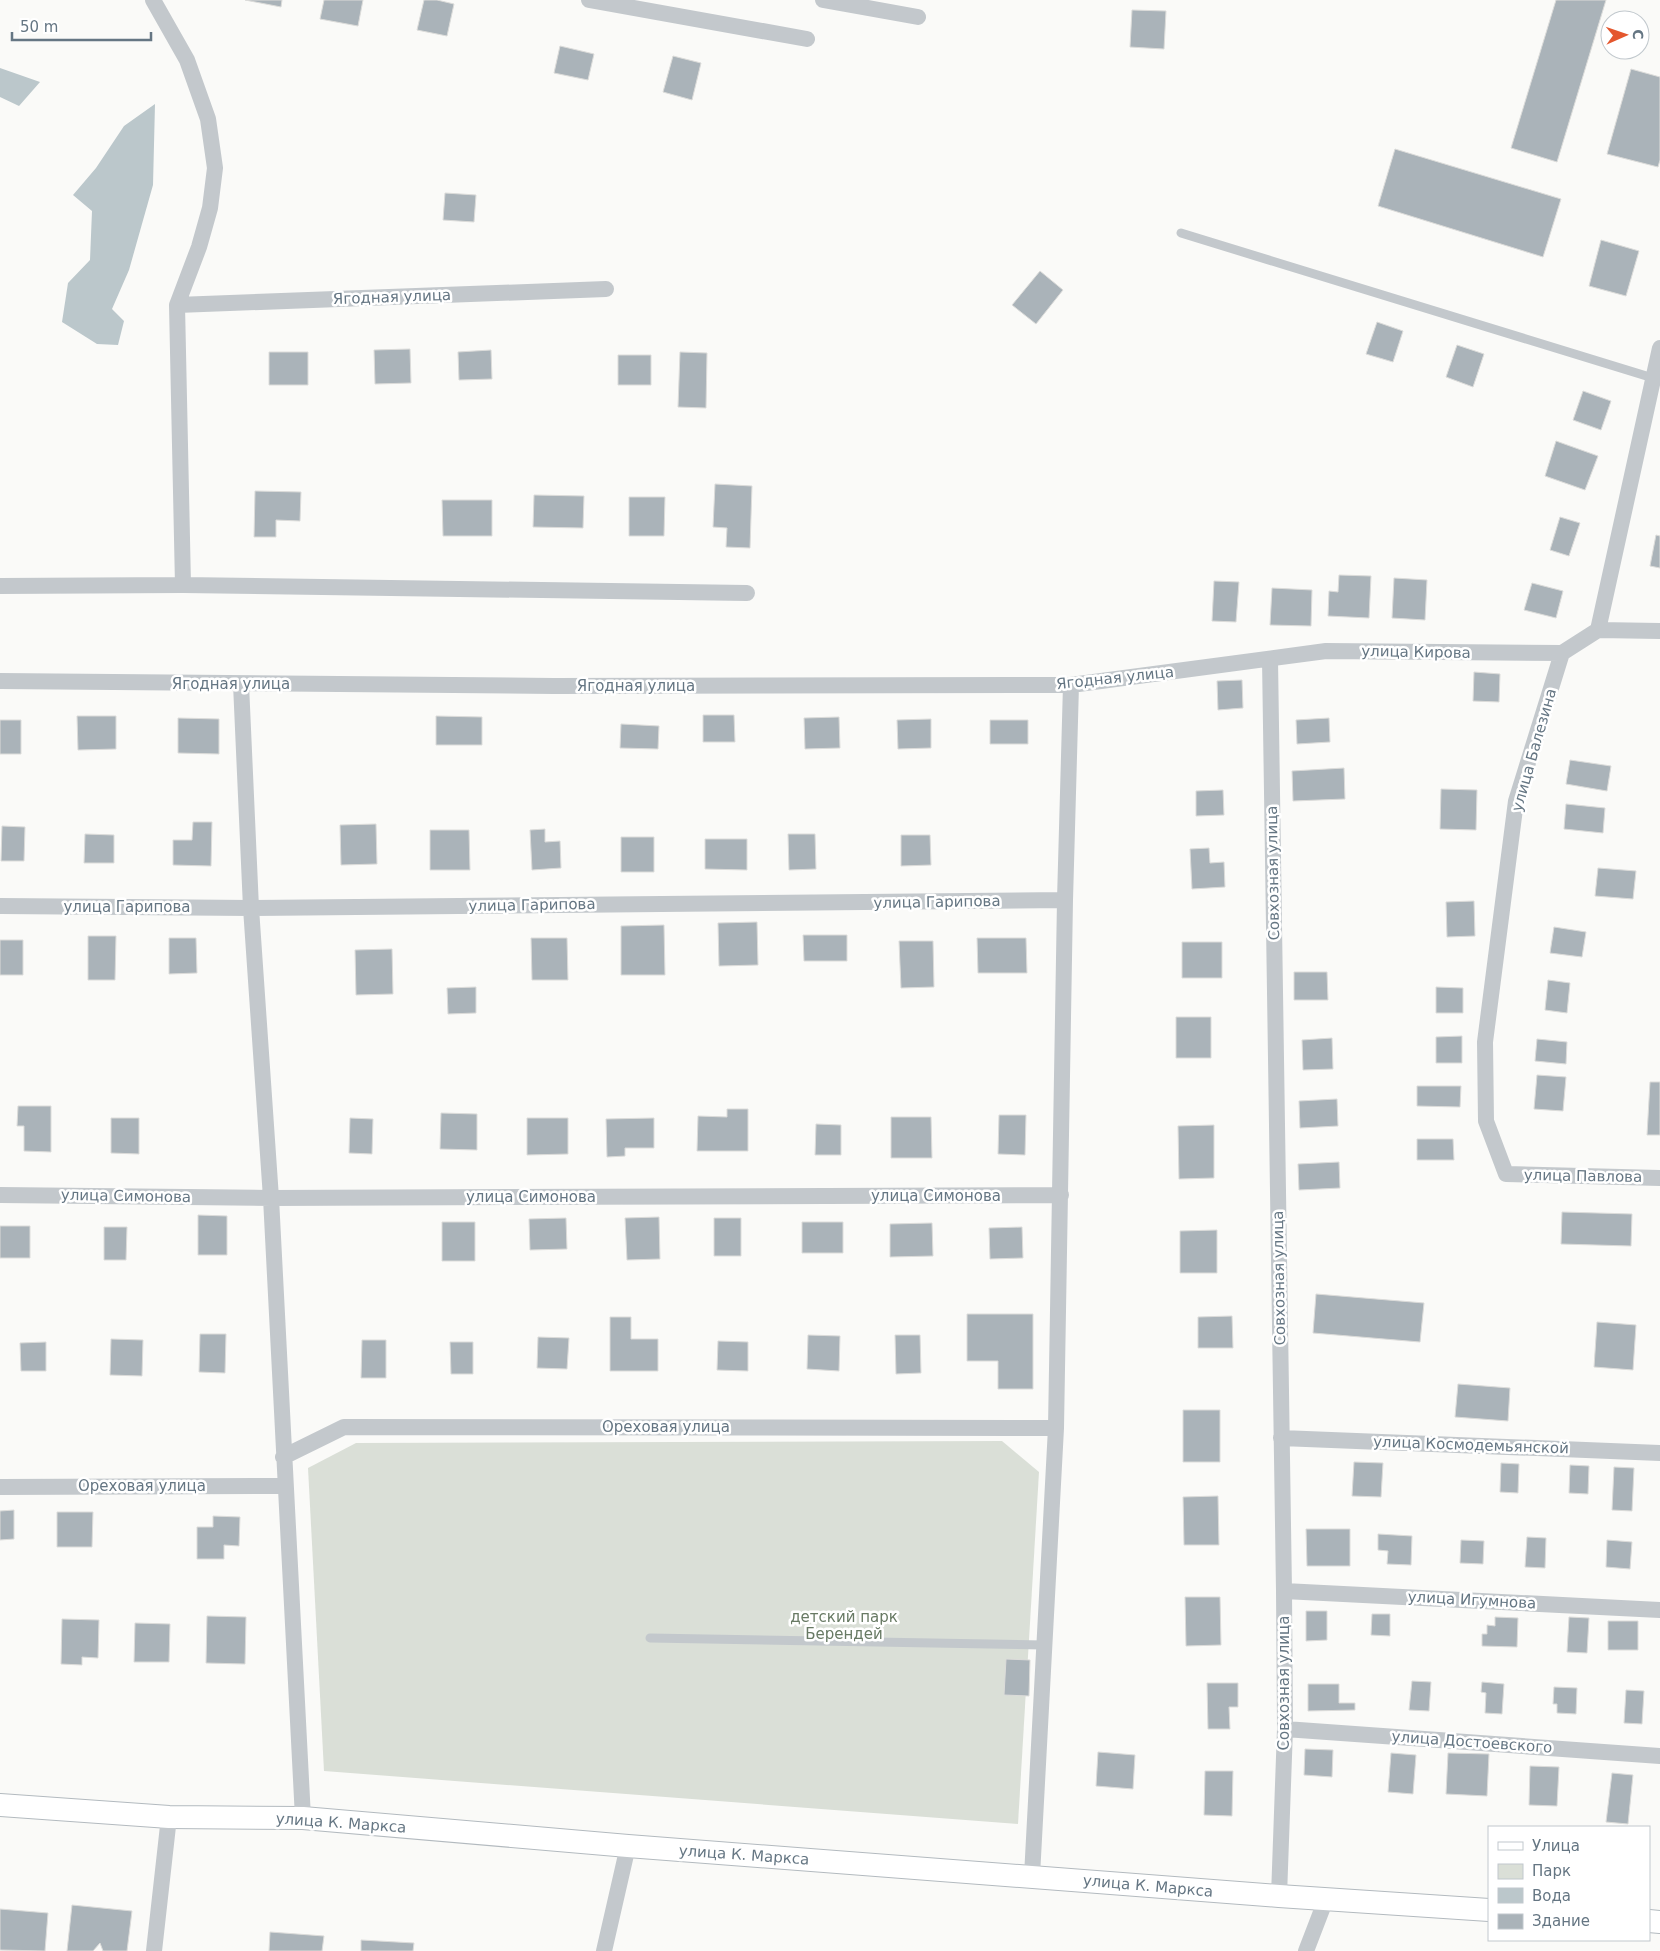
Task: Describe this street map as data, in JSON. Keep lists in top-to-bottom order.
{
  "streets": {
    "main road": ["улица К. Маркса"],
    "street": [
      "Ягодная улица",
      "улица Кирова",
      "улица Балезина",
      "Совхозная улица",
      "улица Гарипова",
      "улица Павлова",
      "улица Симонова",
      "Ореховая улица",
      "улица Космодемьянской",
      "улица Игумнова",
      "улица Достоевского"
    ]
  },
  "crossings": [
    ["Ягодная улица", "улица Кирова"],
    ["Ягодная улица", "Совхозная улица"],
    ["улица Кирова", "улица Балезина"],
    ["улица Кирова", "Совхозная улица"],
    ["улица Балезина", "улица Павлова"],
    ["Совхозная улица", "улица Космодемьянской"],
    ["Совхозная улица", "улица Игумнова"],
    ["Совхозная улица", "улица Достоевского"],
    ["Совхозная улица", "улица К. Маркса"]
  ],
  "parks": ["детский парк Берендей"],
  "legend": [
    "Улица",
    "Парк",
    "Вода",
    "Здание"
  ],
  "scale_bar": "50 m",
  "north": "right"
}
